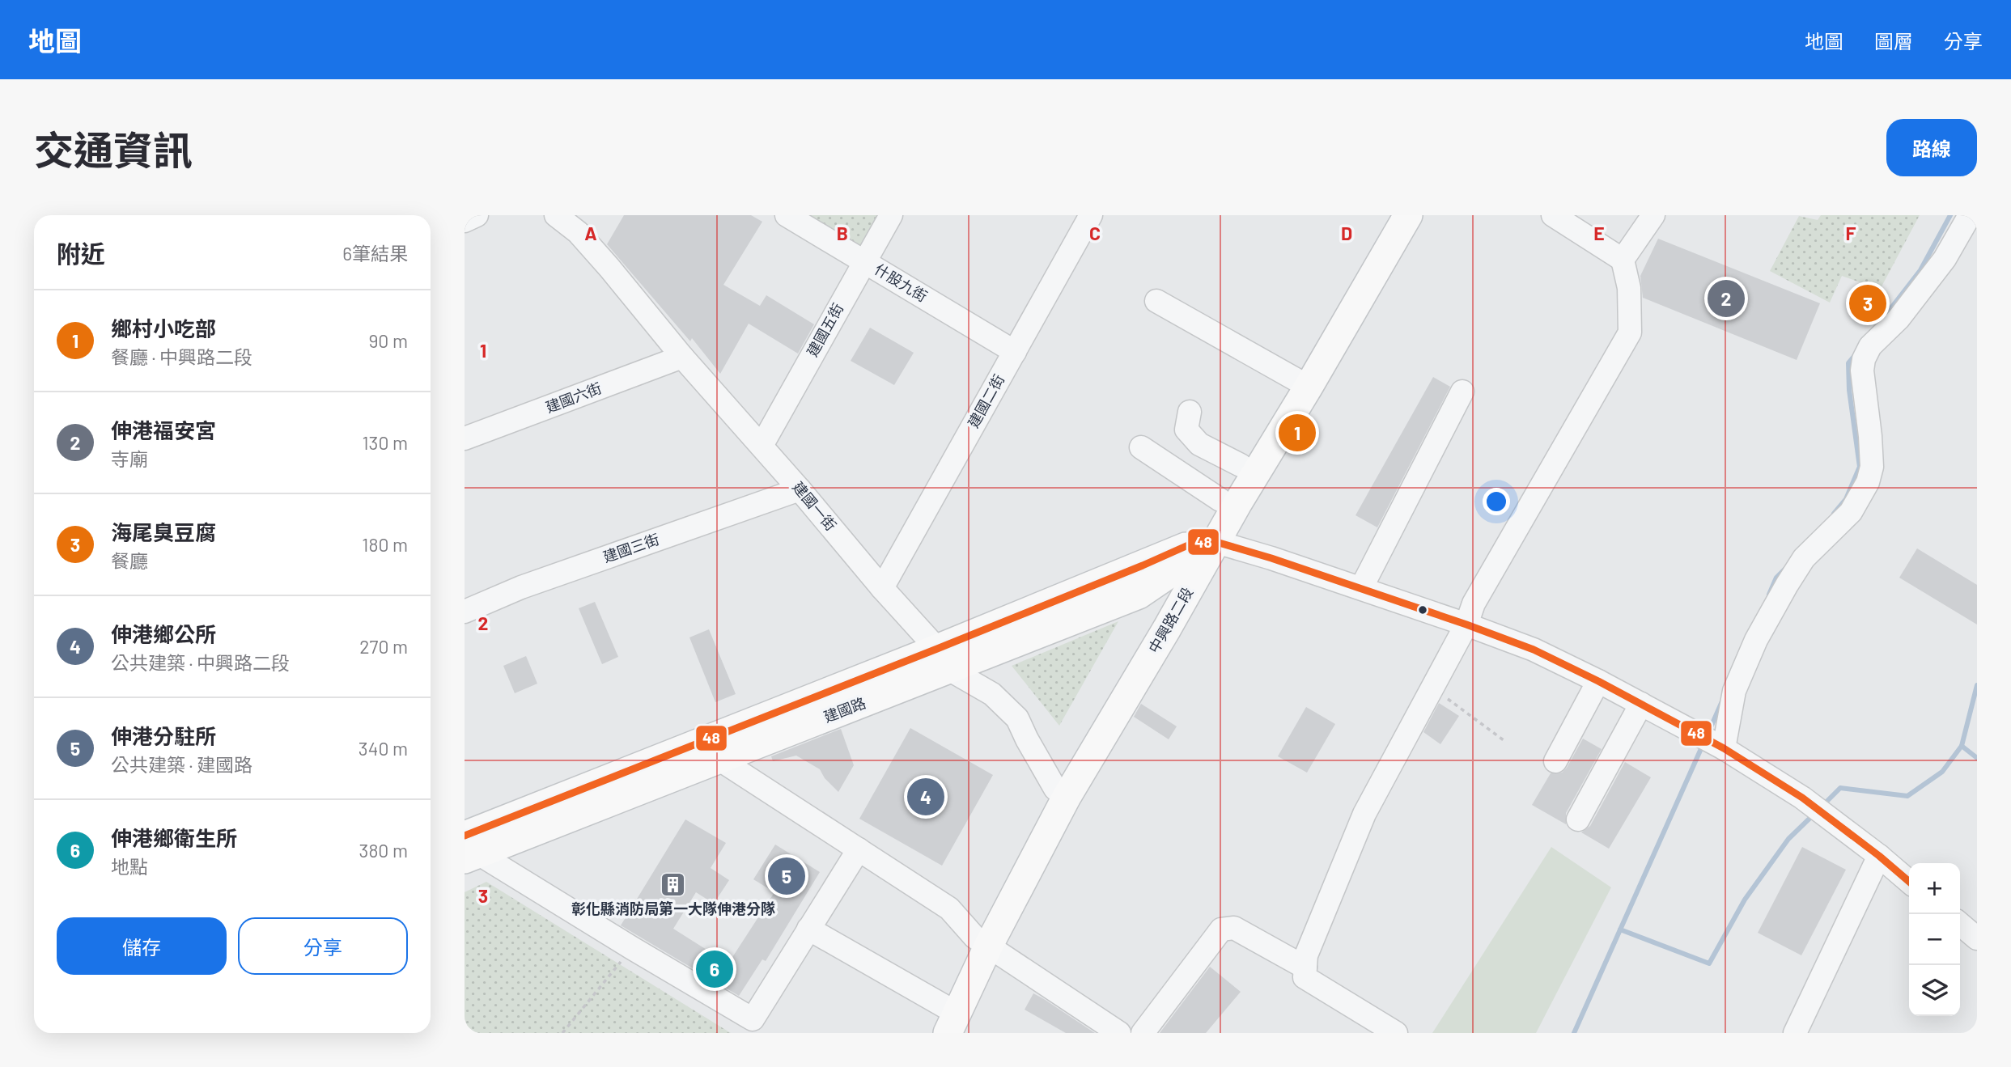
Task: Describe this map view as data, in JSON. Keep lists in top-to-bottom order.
{
  "streets": {
    "main road": ["中興路二段", "建國路"],
    "street": [
      "什股九街",
      "建國五街",
      "建國六街",
      "建國二街",
      "建國一街",
      "建國三街"
    ]
  },
  "crossings": [
    ["什股九街", "建國五街"],
    ["什股九街", "建國二街"],
    ["建國五街", "建國一街"],
    ["建國六街", "建國一街"],
    ["建國二街", "建國一街"],
    ["建國一街", "建國三街"],
    ["建國一街", "中興路二段"],
    ["建國一街", "建國路"],
    ["中興路二段", "建國路"]
  ],
  "places": {
    "building": ["彰化縣消防局第一大隊伸港分隊"]
  },
  "lines": ["transit line 48"],
  "page": {
    "header": "地圖",
    "nav": ["地圖", "圖層", "分享"],
    "title": "交通資訊",
    "buttons": [
      "路線",
      ["儲存", "分享"]
    ],
    "heading": ["附近", "6筆結果"],
    "pins": [
      "2",
      "3",
      "1",
      "4",
      "5",
      "6"
    ],
    "list": [
      {
        "mark": "1",
        "name": "鄉村小吃部",
        "note": "餐廳 · 中興路二段",
        "value": "90 m"
      },
      {
        "mark": "2",
        "name": "伸港福安宮",
        "note": "寺廟",
        "value": "130 m"
      },
      {
        "mark": "3",
        "name": "海尾臭豆腐",
        "note": "餐廳",
        "value": "180 m"
      },
      {
        "mark": "4",
        "name": "伸港鄉公所",
        "note": "公共建築 · 中興路二段",
        "value": "270 m"
      },
      {
        "mark": "5",
        "name": "伸港分駐所",
        "note": "公共建築 · 建國路",
        "value": "340 m"
      },
      {
        "mark": "6",
        "name": "伸港鄉衛生所",
        "note": "地點",
        "value": "380 m"
      }
    ],
    "map_buttons": ["+", "−"]
  },
  "grid": {
    "columns": [
      "A",
      "B",
      "C",
      "D",
      "E",
      "F"
    ],
    "rows": ["1", "2", "3"]
  }
}
